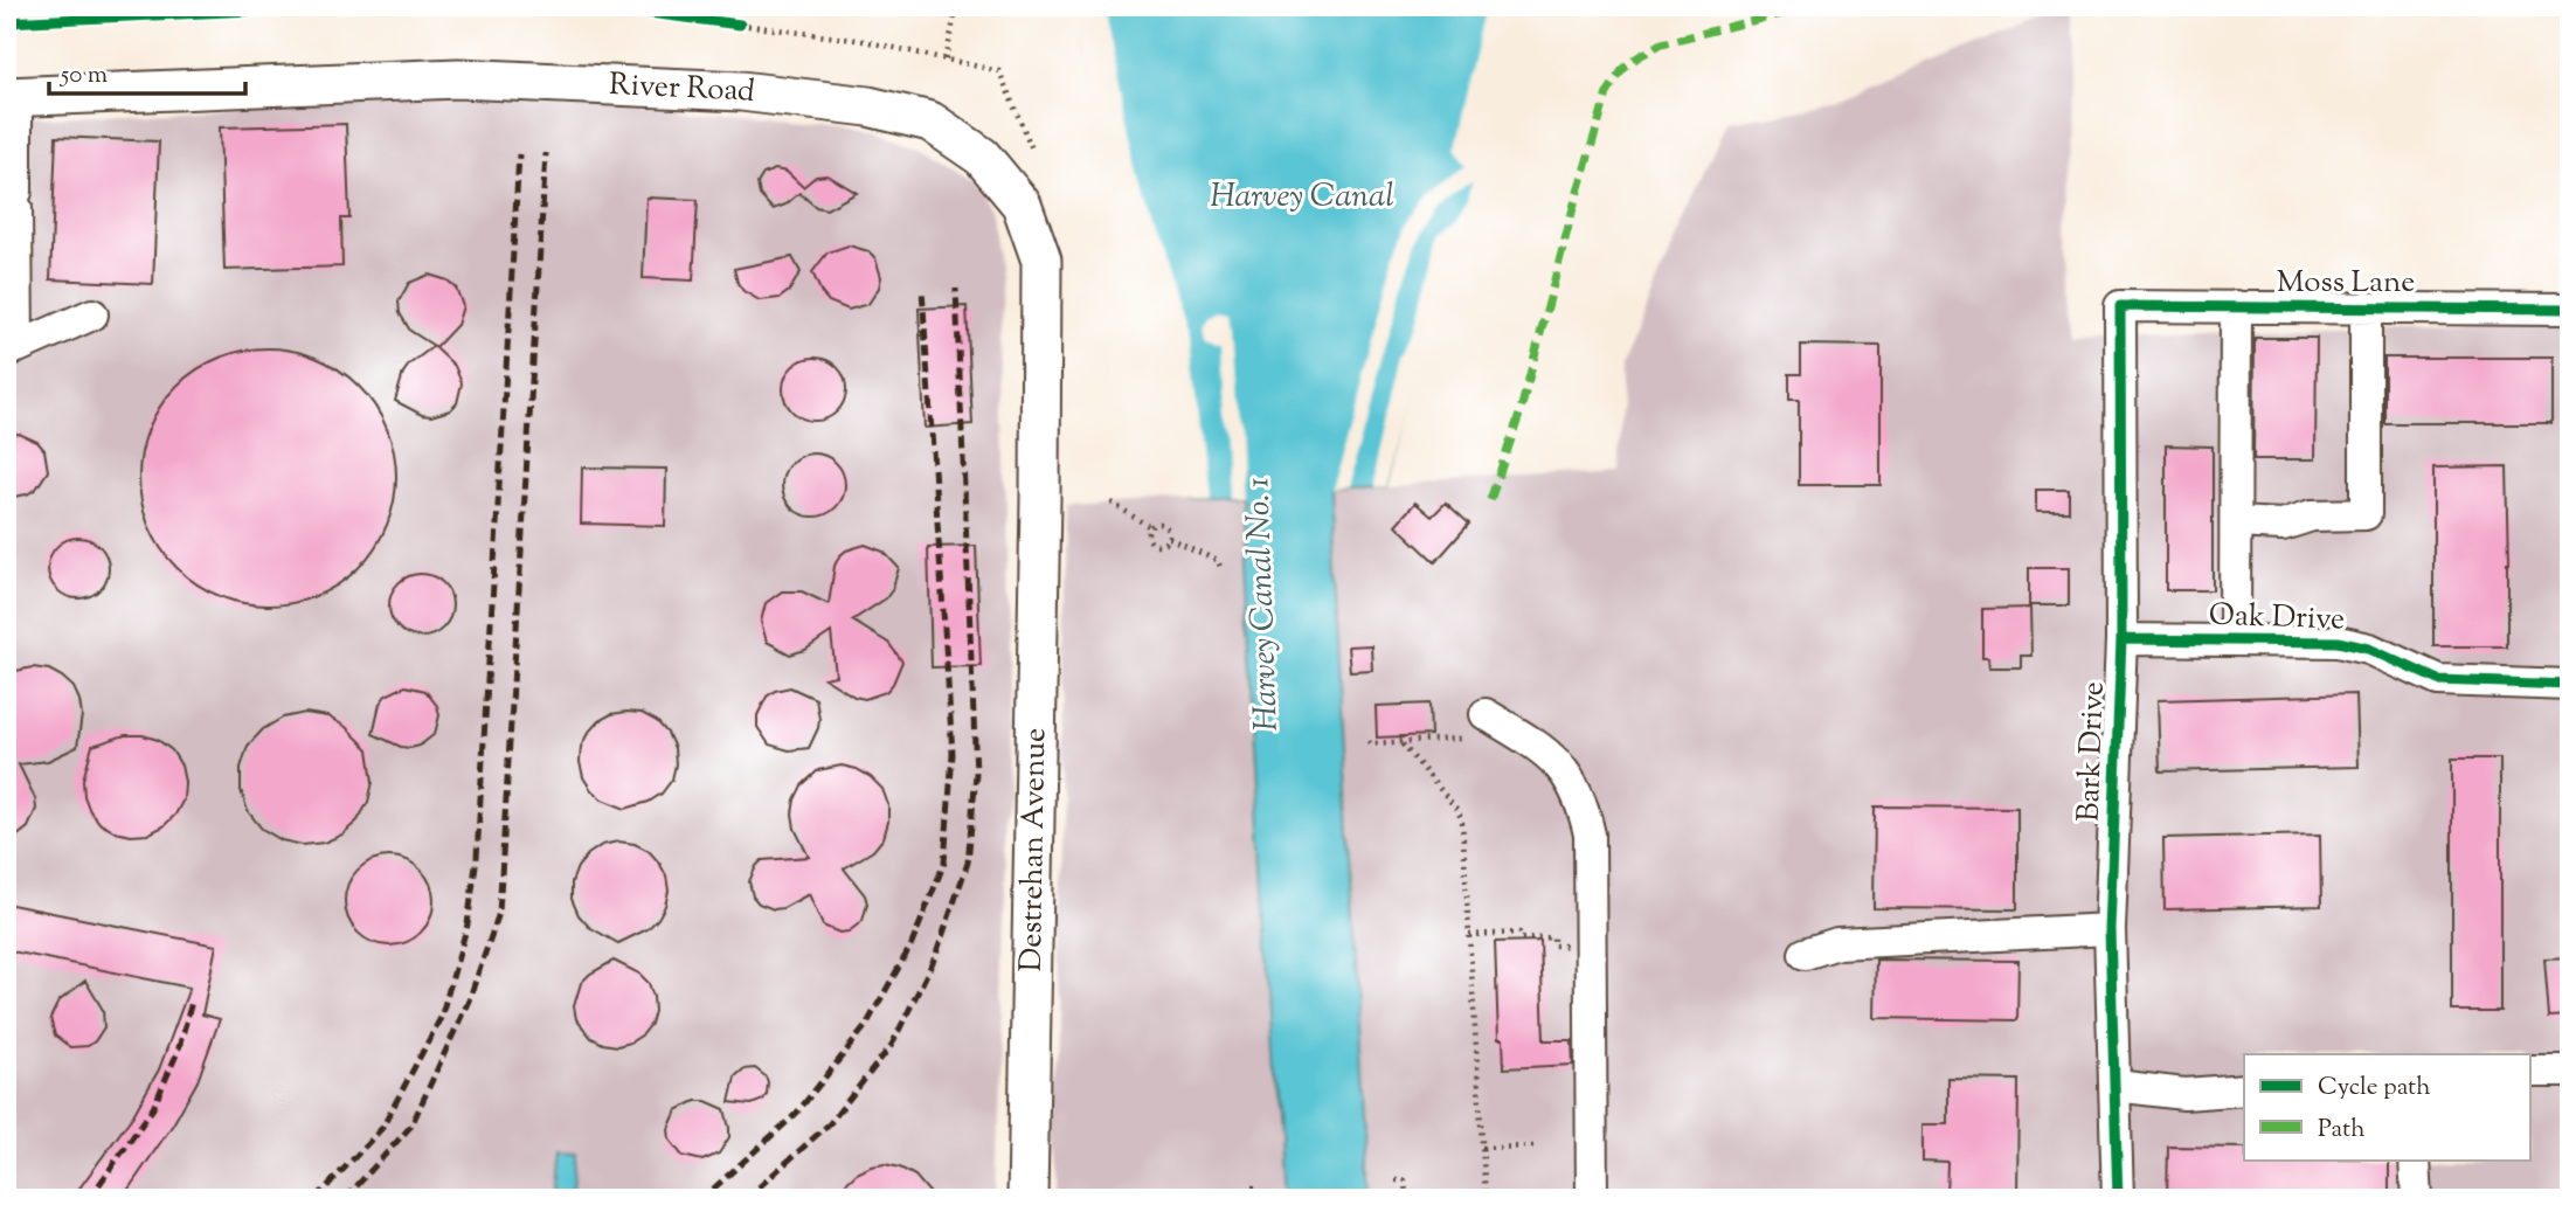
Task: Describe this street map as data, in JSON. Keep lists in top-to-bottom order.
{
  "streets": {
    "main road": ["River Road", "Destrehan Avenue"],
    "street": ["Moss Lane", "Oak Drive", "Bark Drive"]
  },
  "crossings": [
    ["River Road", "Destrehan Avenue"],
    ["Moss Lane", "Bark Drive"],
    ["Oak Drive", "Bark Drive"]
  ],
  "water": ["Harvey Canal", "Harvey Canal No. 1"],
  "legend": ["Cycle path", "Path"],
  "scale_bar": "50 m"
}
